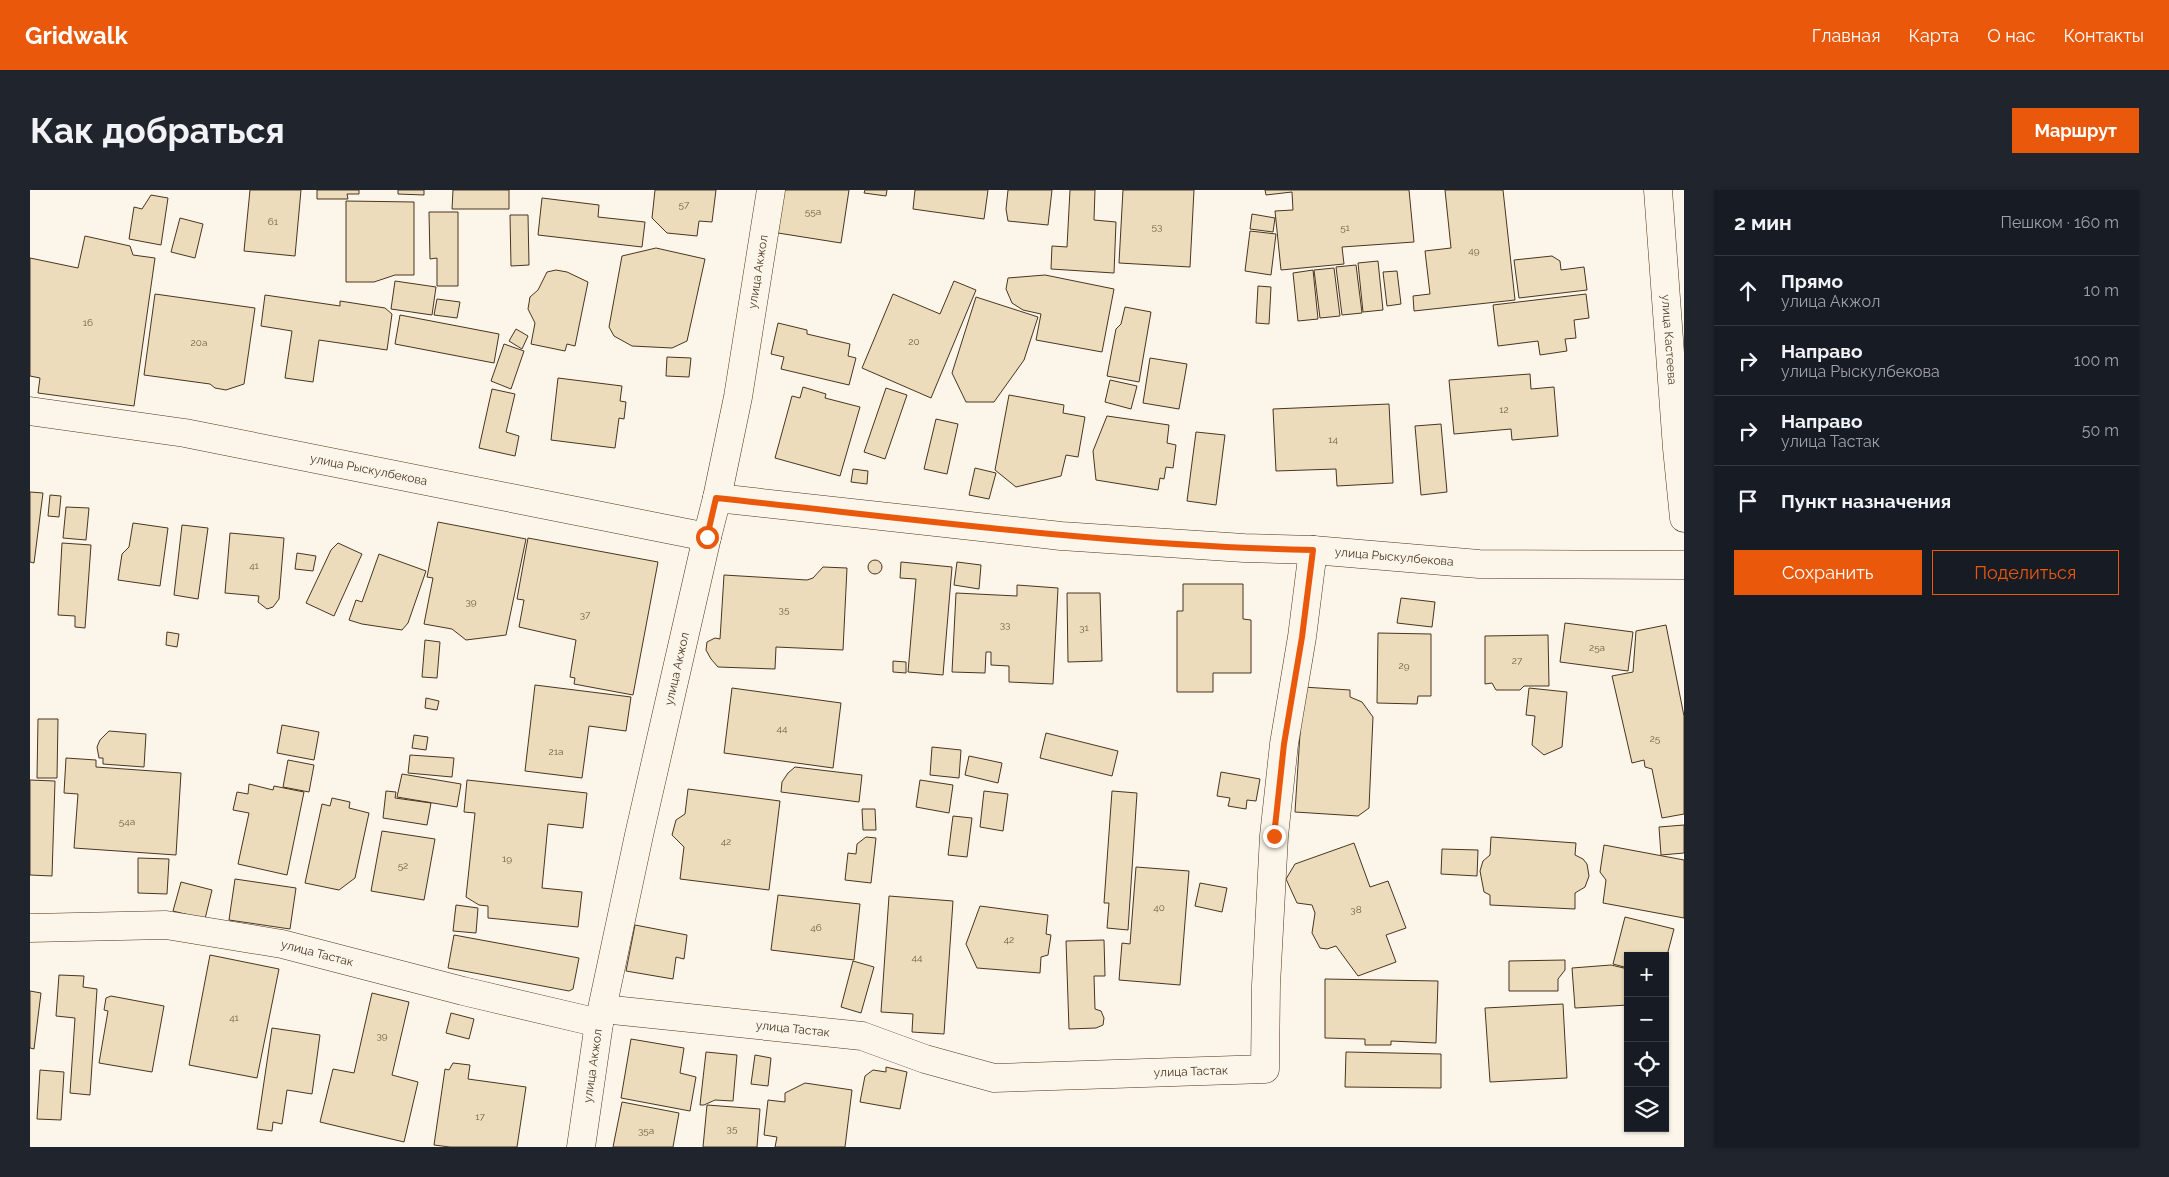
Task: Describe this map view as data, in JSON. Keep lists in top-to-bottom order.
{
  "streets": {
    "street": [
      "улица Акжол",
      "улица Кастеева",
      "улица Рыскулбекова",
      "улица Тастак"
    ]
  },
  "crossings": [
    ["улица Акжол", "улица Рыскулбекова"],
    ["улица Акжол", "улица Тастак"],
    ["улица Рыскулбекова", "улица Тастак"]
  ],
  "house_numbers": [
    "57",
    "55а",
    "61",
    "53",
    "51",
    "49",
    "16",
    "20",
    "20а",
    "12",
    "14",
    "41",
    "39",
    "35",
    "37",
    "33",
    "31",
    "25а",
    "27",
    "29",
    "44",
    "25",
    "21а",
    "54а",
    "42",
    "19",
    "52",
    "40",
    "38",
    "46",
    "42",
    "44",
    "41",
    "39",
    "17",
    "35",
    "35а"
  ],
  "page": {
    "header": "Gridwalk",
    "nav": [
      "Главная",
      "Карта",
      "О нас",
      "Контакты"
    ],
    "buttons": [
      "Маршрут",
      ["Сохранить", "Поделиться"]
    ],
    "title": "Как добраться",
    "heading": ["2 мин", "Пешком · 160 m"],
    "list": [
      ["Прямо", "улица Акжол", "10 m"],
      ["Направо", "улица Рыскулбекова", "100 m"],
      ["Направо", "улица Тастак", "50 m"],
      "Пункт назначения"
    ],
    "map_buttons": ["+", "−"]
  }
}
